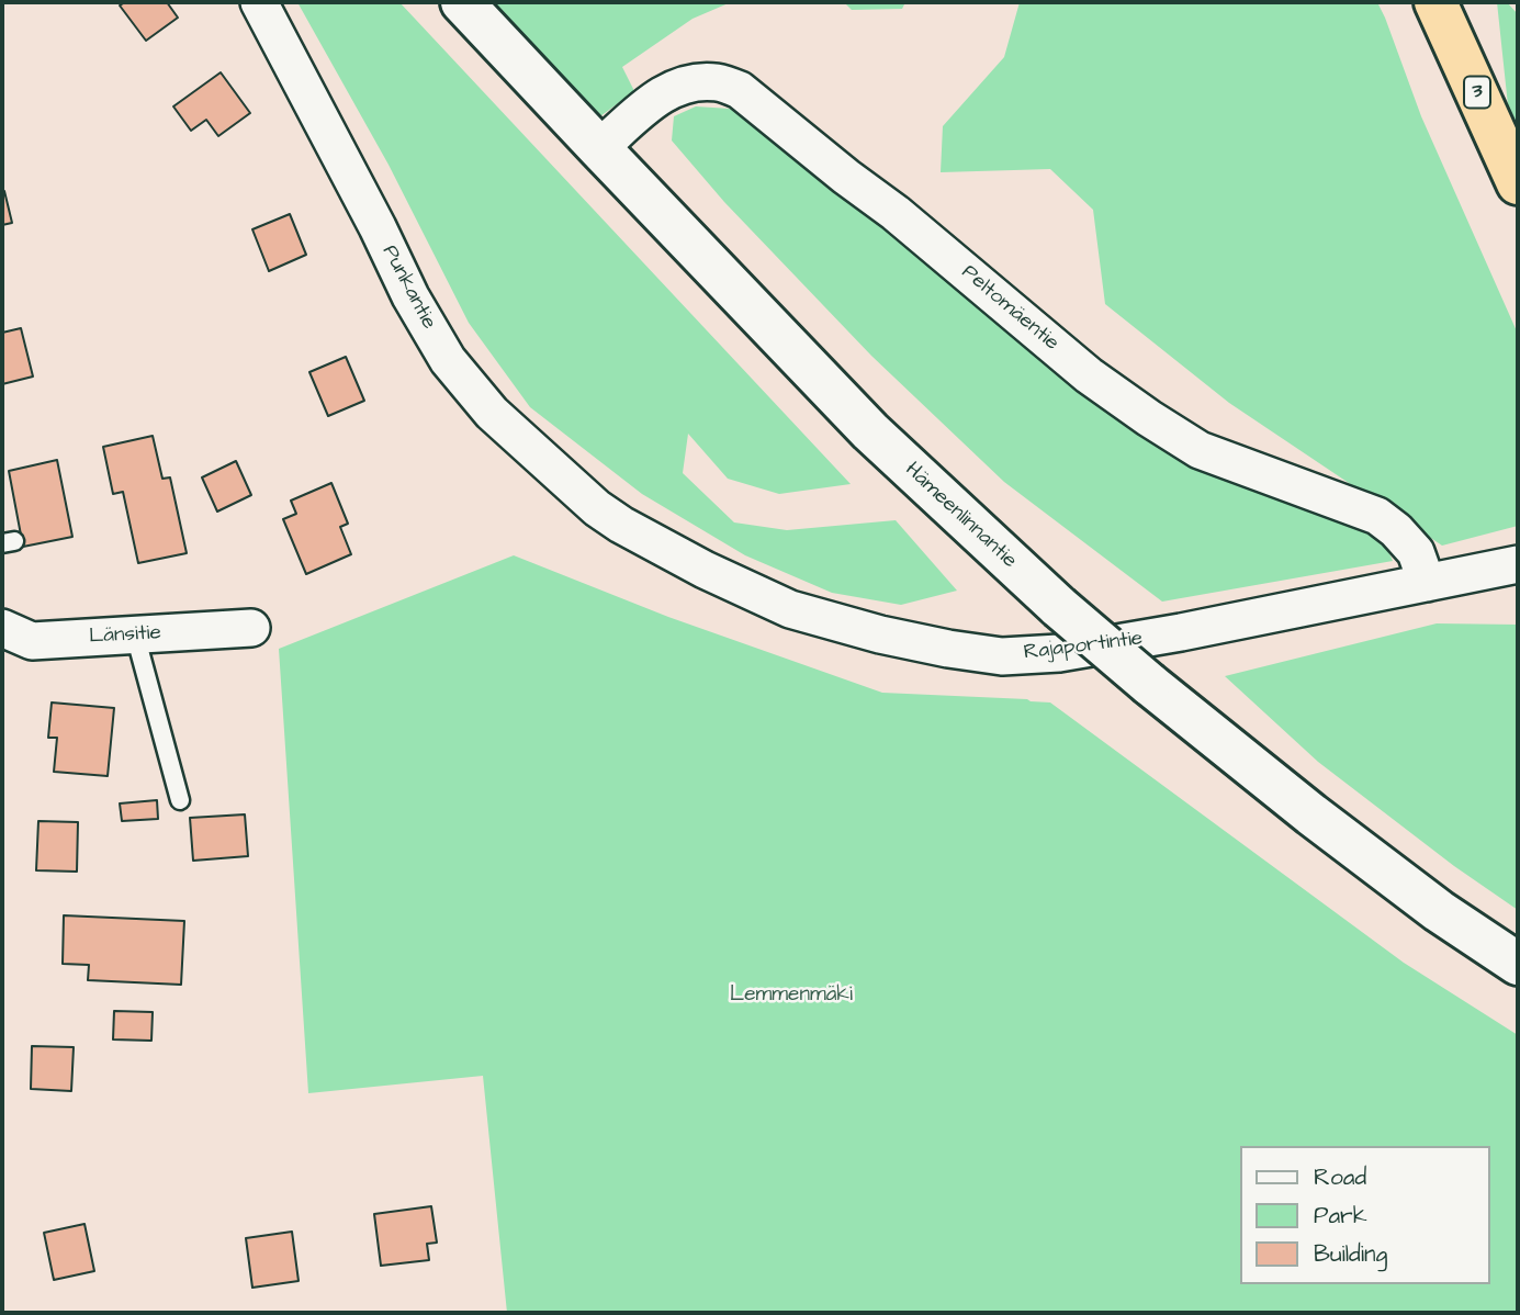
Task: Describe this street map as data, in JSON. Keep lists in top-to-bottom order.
{
  "streets": {
    "highway": ["3"],
    "main road": ["Hämeenlinnantie"],
    "street": [
      "Punkantie",
      "Peltomäentie",
      "Länsitie",
      "Rajaportintie"
    ]
  },
  "crossings": [
    ["Punkantie", "Rajaportintie"],
    ["Peltomäentie", "Hämeenlinnantie"],
    ["Peltomäentie", "Rajaportintie"]
  ],
  "parks": ["Lemmenmäki"],
  "legend": ["Road", "Park", "Building"]
}
